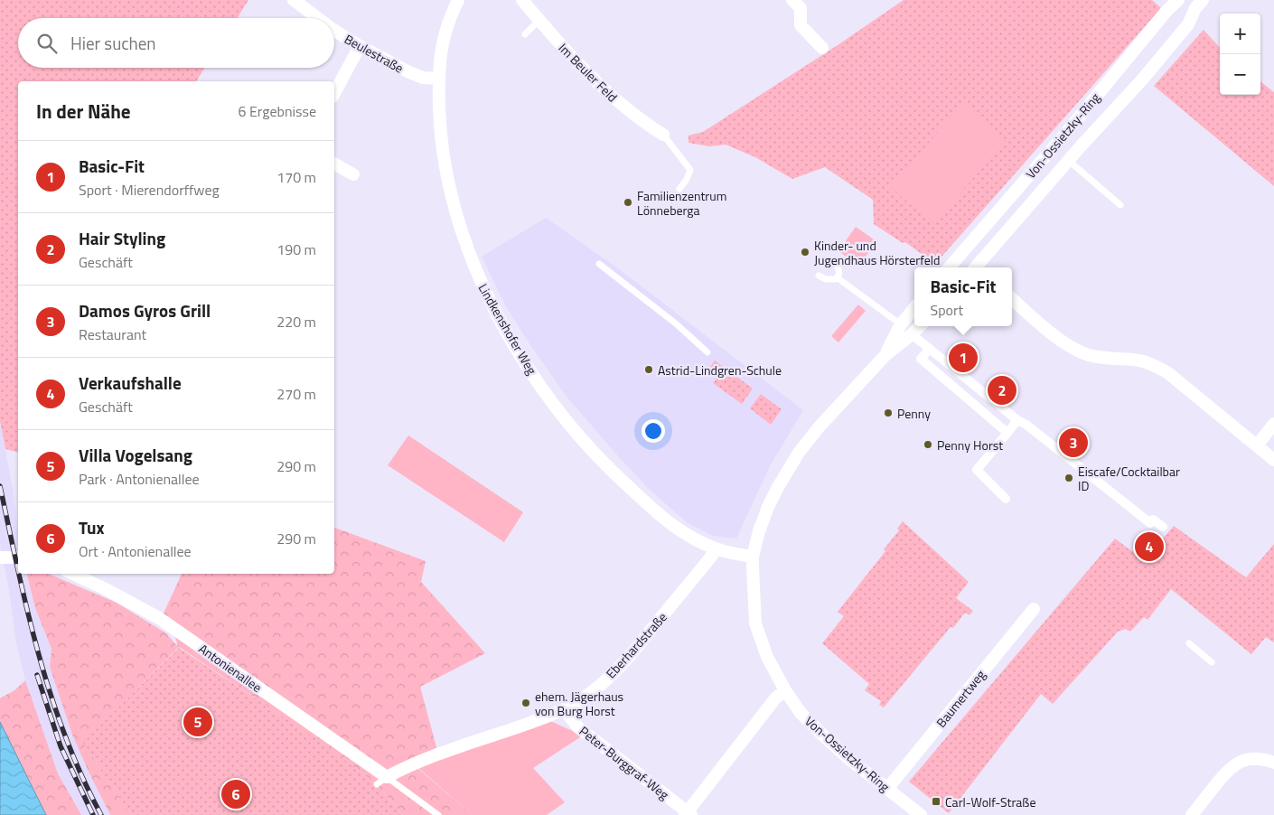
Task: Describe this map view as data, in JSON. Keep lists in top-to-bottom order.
{
  "streets": {
    "street": [
      "Beulestraße",
      "Im Beuler Feld",
      "Von-Ossietzky-Ring",
      "Lindkenshofer Weg",
      "Eberhardstraße",
      "Antonienallee",
      "Baumertweg",
      "Peter-Burggraf-Weg"
    ]
  },
  "crossings": [
    ["Beulestraße", "Lindkenshofer Weg"],
    ["Von-Ossietzky-Ring", "Lindkenshofer Weg"],
    ["Von-Ossietzky-Ring", "Baumertweg"],
    ["Von-Ossietzky-Ring", "Peter-Burggraf-Weg"],
    ["Lindkenshofer Weg", "Eberhardstraße"],
    ["Eberhardstraße", "Antonienallee"],
    ["Eberhardstraße", "Peter-Burggraf-Weg"]
  ],
  "places": {
    "other": [
      "Familienzentrum Lönneberga",
      "Kinder- und Jugendhaus Hörsterfeld",
      "Astrid-Lindgren-Schule",
      "Penny",
      "Penny Horst",
      "Eiscafe/Cocktailbar ID",
      "ehem. Jägerhaus von Burg Horst"
    ],
    "transit": ["Carl-Wolf-Straße"]
  },
  "page": {
    "map_buttons": ["+", "−"],
    "search": "Hier suchen",
    "heading": ["In der Nähe", "6 Ergebnisse"],
    "list": [
      {
        "mark": "1",
        "name": "Basic-Fit",
        "note": "Sport · Mierendorffweg",
        "value": "170 m"
      },
      {
        "mark": "2",
        "name": "Hair Styling",
        "note": "Geschäft",
        "value": "190 m"
      },
      {
        "mark": "3",
        "name": "Damos Gyros Grill",
        "note": "Restaurant",
        "value": "220 m"
      },
      {
        "mark": "4",
        "name": "Verkaufshalle",
        "note": "Geschäft",
        "value": "270 m"
      },
      {
        "mark": "5",
        "name": "Villa Vogelsang",
        "note": "Park · Antonienallee",
        "value": "290 m"
      },
      {
        "mark": "6",
        "name": "Tux",
        "note": "Ort · Antonienallee",
        "value": "290 m"
      }
    ],
    "popup": ["Basic-Fit", "Sport"],
    "pins": [
      "1",
      "2",
      "3",
      "4",
      "5",
      "6"
    ]
  }
}
